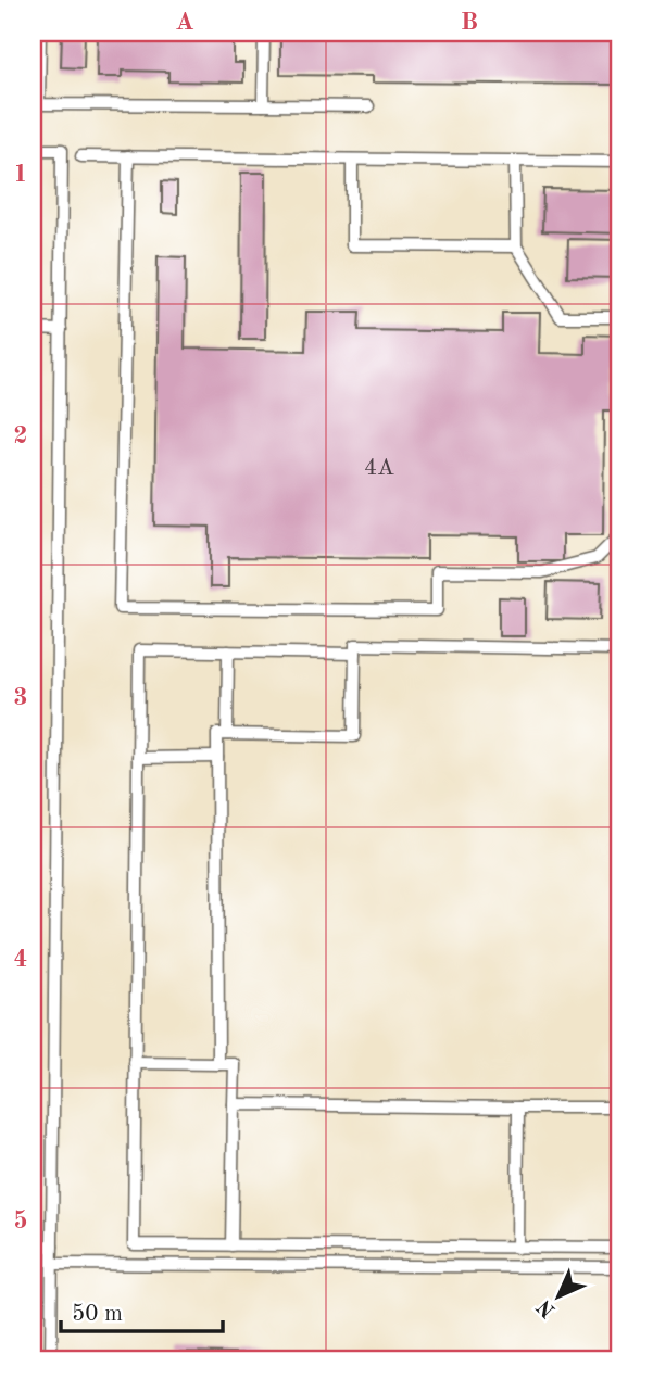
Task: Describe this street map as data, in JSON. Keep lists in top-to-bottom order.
{
  "house_numbers": ["4А"],
  "scale_bar": "50 m",
  "north": "bottom left",
  "grid": {
    "columns": ["A", "B"],
    "rows": [
      "1",
      "2",
      "3",
      "4",
      "5"
    ]
  }
}
